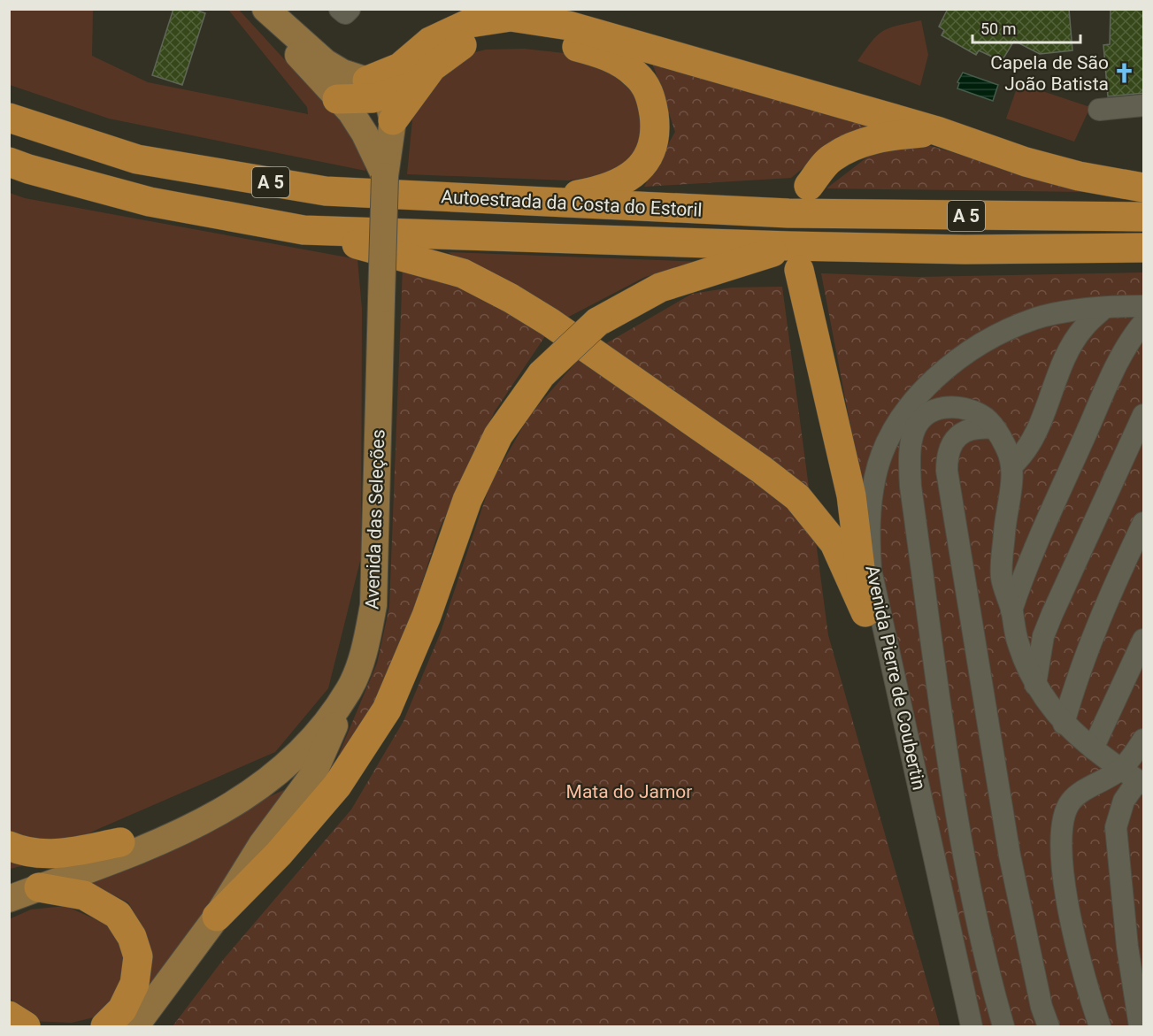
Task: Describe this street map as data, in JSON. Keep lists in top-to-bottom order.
{
  "streets": {
    "highway": ["A 5", "Autoestrada da Costa do Estoril"],
    "main road": ["Avenida das Seleções"],
    "street": ["Avenida Pierre de Coubertin"]
  },
  "parks": ["Mata do Jamor"],
  "places": {
    "church": ["Capela de São João Batista"]
  },
  "scale_bar": "50 m"
}
